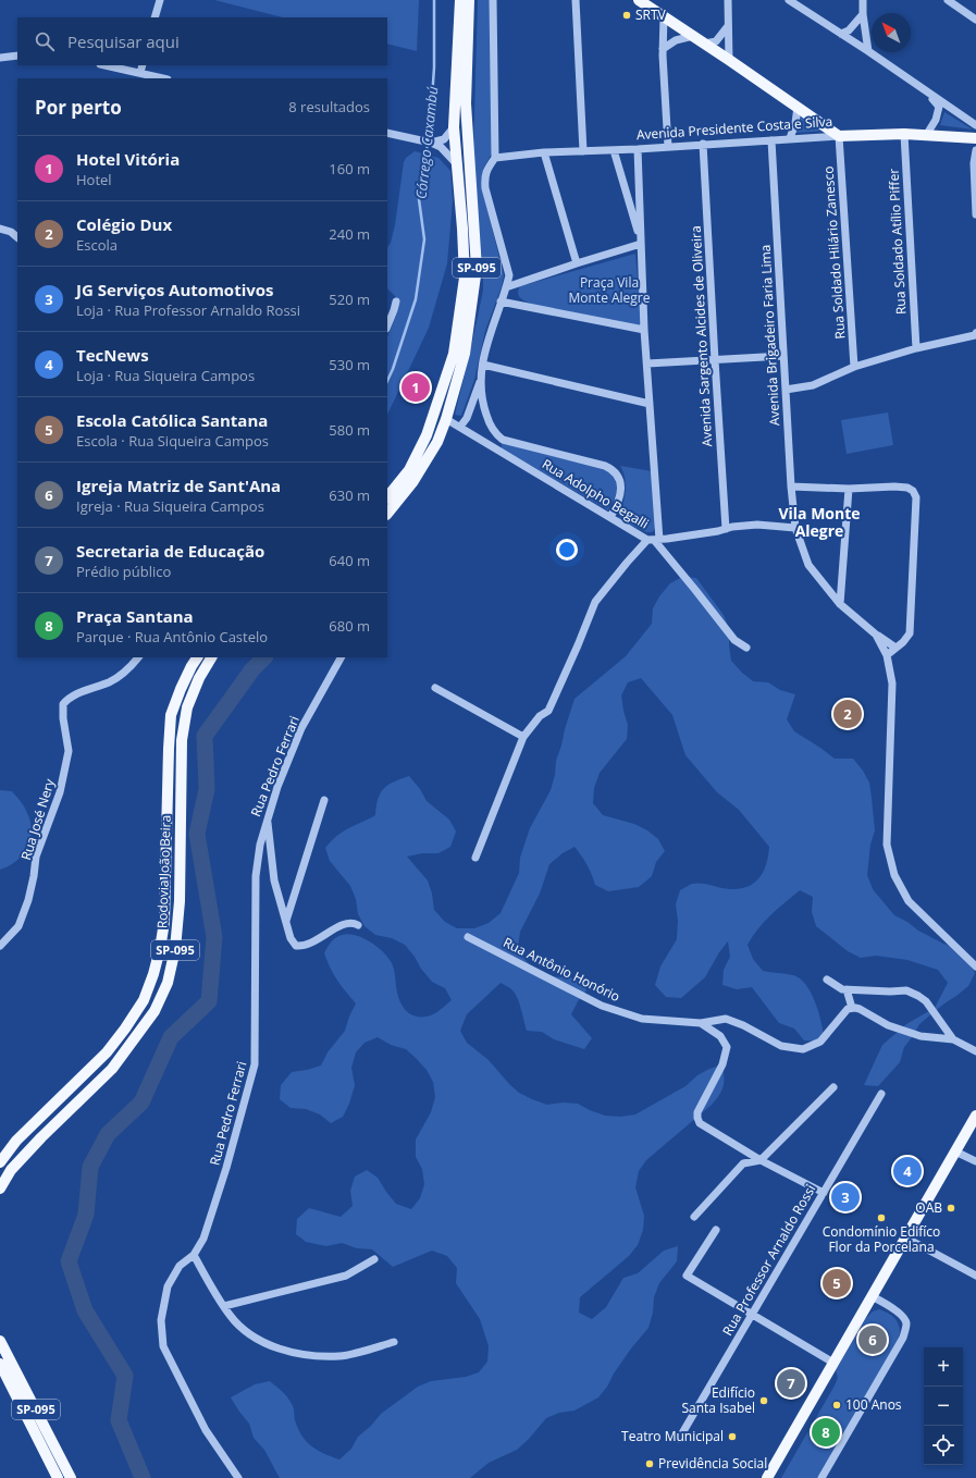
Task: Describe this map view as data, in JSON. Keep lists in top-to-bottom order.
{
  "streets": {
    "main road": ["Avenida Presidente Costa e Silva", "SP-095", "Rodovia João Beira"],
    "street": [
      "Rua Soldado Atílio Piffer",
      "Rua Soldado Hilário Zanesco",
      "Avenida Brigadeiro Faria Lima",
      "Avenida Sargento Alcides de Oliveira",
      "Rua Adolpho Begalli",
      "Rua Pedro Ferrari",
      "Rua José Nery",
      "Rua Antônio Honório",
      "Rua Professor Arnaldo Rossi"
    ]
  },
  "crossings": [
    ["Avenida Presidente Costa e Silva", "Rua Soldado Atílio Piffer"],
    ["Avenida Presidente Costa e Silva", "Rua Soldado Hilário Zanesco"],
    ["Avenida Presidente Costa e Silva", "Avenida Brigadeiro Faria Lima"],
    ["Avenida Presidente Costa e Silva", "Avenida Sargento Alcides de Oliveira"],
    ["SP-095", "Rua Adolpho Begalli"],
    ["Avenida Brigadeiro Faria Lima", "Rua Adolpho Begalli"],
    ["Avenida Sargento Alcides de Oliveira", "Rua Adolpho Begalli"],
    ["Rua Antônio Honório", "Rua Professor Arnaldo Rossi"]
  ],
  "districts": ["Vila Monte Alegre"],
  "water": ["Córrego Caxambú"],
  "parks": ["Praça Vila Monte Alegre"],
  "places": [
    "SRTV",
    "OAB",
    "Condomínio Edifíco Flor da Porcelana",
    "Edifício Santa Isabel",
    "100 Anos",
    "Teatro Municipal",
    "Previdência Social"
  ],
  "north": "top left",
  "page": {
    "search": "Pesquisar aqui",
    "heading": ["Por perto", "8 resultados"],
    "list": [
      {
        "mark": "1",
        "name": "Hotel Vitória",
        "note": "Hotel",
        "value": "160 m"
      },
      {
        "mark": "2",
        "name": "Colégio Dux",
        "note": "Escola",
        "value": "240 m"
      },
      {
        "mark": "3",
        "name": "JG Serviços Automotivos",
        "note": "Loja · Rua Professor Arnaldo Rossi",
        "value": "520 m"
      },
      {
        "mark": "4",
        "name": "TecNews",
        "note": "Loja · Rua Siqueira Campos",
        "value": "530 m"
      },
      {
        "mark": "5",
        "name": "Escola Católica Santana",
        "note": "Escola · Rua Siqueira Campos",
        "value": "580 m"
      },
      {
        "mark": "6",
        "name": "Igreja Matriz de Sant'Ana",
        "note": "Igreja · Rua Siqueira Campos",
        "value": "630 m"
      },
      {
        "mark": "7",
        "name": "Secretaria de Educação",
        "note": "Prédio público",
        "value": "640 m"
      },
      {
        "mark": "8",
        "name": "Praça Santana",
        "note": "Parque · Rua Antônio Castelo",
        "value": "680 m"
      }
    ],
    "pins": [
      "1",
      "2",
      "4",
      "3",
      "5",
      "6",
      "7",
      "8"
    ],
    "map_buttons": ["+", "−"]
  }
}
